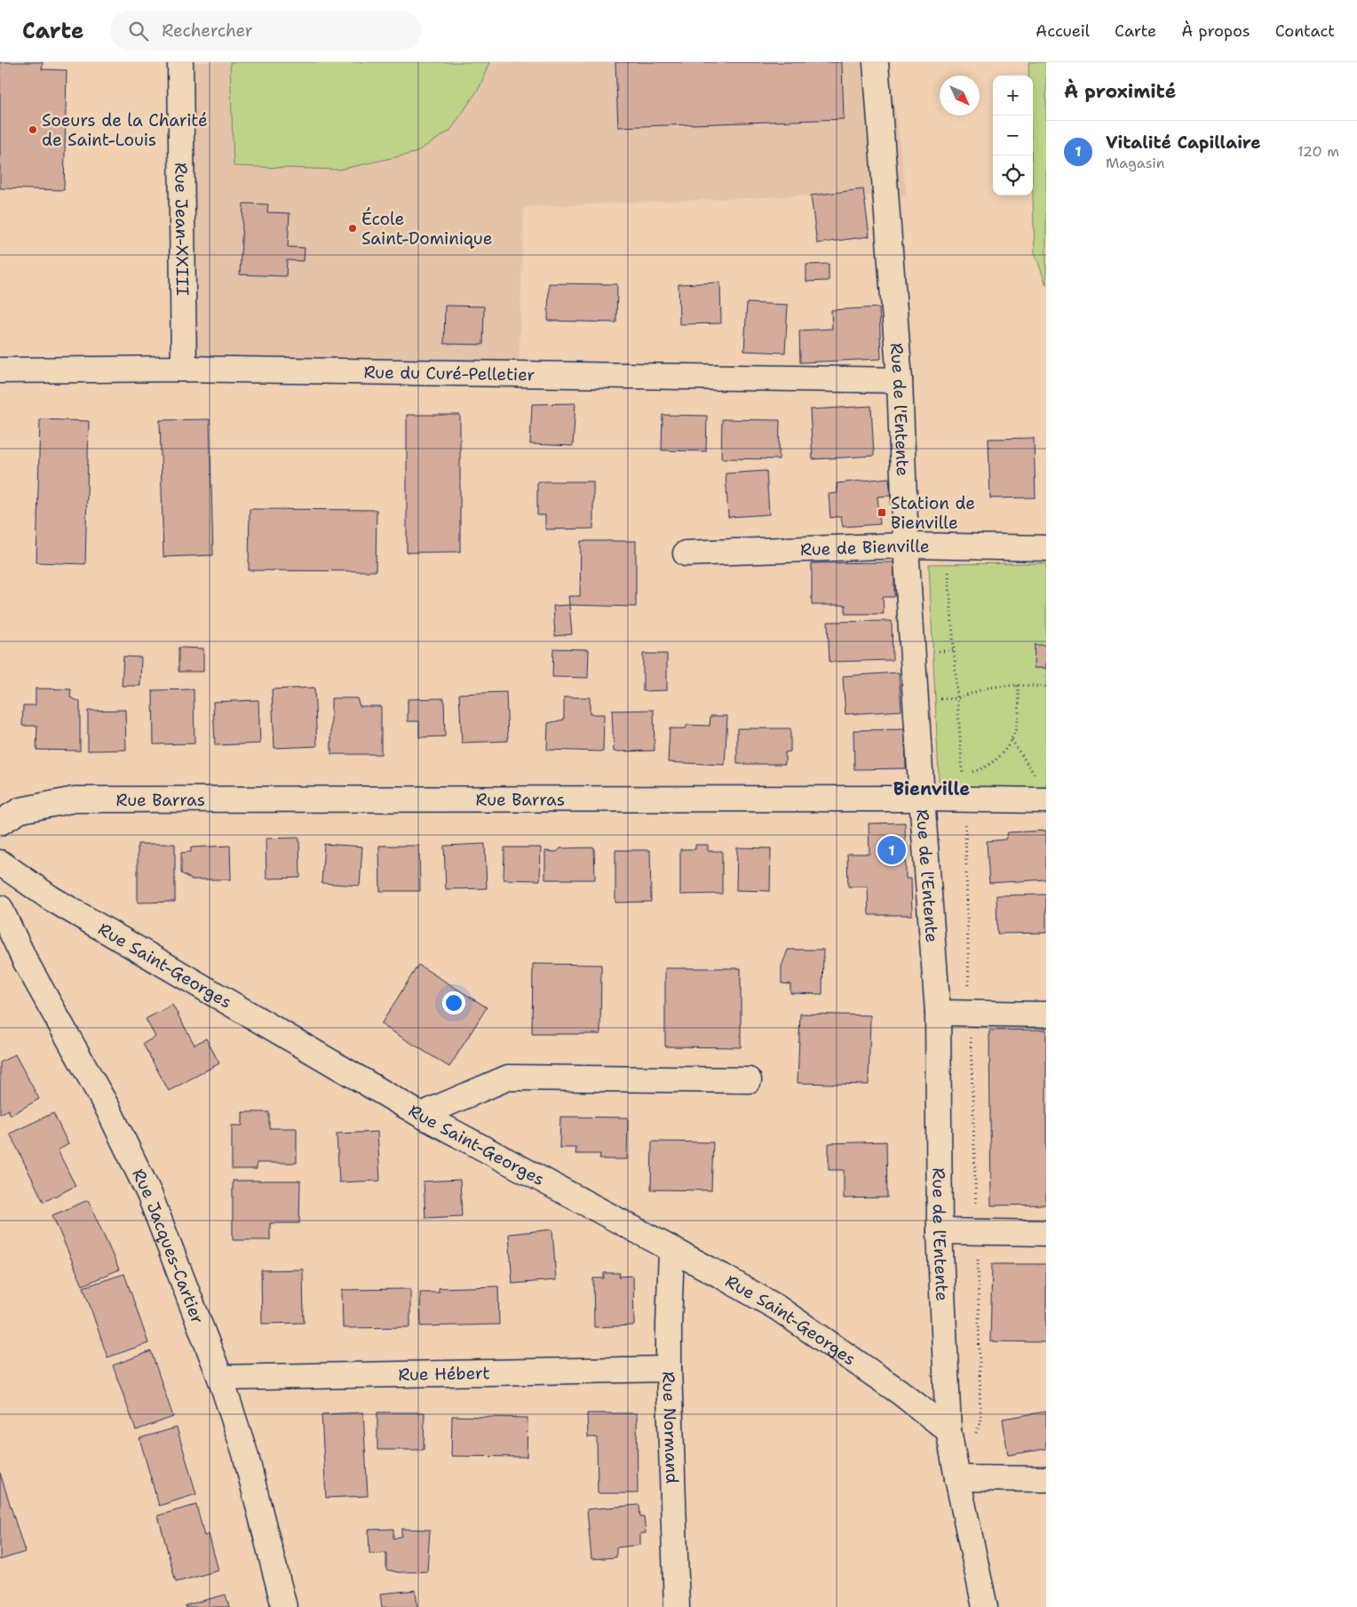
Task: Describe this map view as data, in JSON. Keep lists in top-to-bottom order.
{
  "streets": {
    "street": [
      "Rue Jean-XXIII",
      "Rue du Curé-Pelletier",
      "Rue de l'Entente",
      "Rue de Bienville",
      "Rue Barras",
      "Rue Saint-Georges",
      "Rue Jacques-Cartier",
      "Rue Hébert",
      "Rue Normand"
    ]
  },
  "crossings": [
    ["Rue Jean-XXIII", "Rue du Curé-Pelletier"],
    ["Rue du Curé-Pelletier", "Rue de l'Entente"],
    ["Rue de l'Entente", "Rue de Bienville"],
    ["Rue de l'Entente", "Rue Barras"],
    ["Rue de l'Entente", "Rue Saint-Georges"],
    ["Rue Saint-Georges", "Rue Normand"],
    ["Rue Jacques-Cartier", "Rue Hébert"],
    ["Rue Hébert", "Rue Normand"]
  ],
  "districts": ["Bienville"],
  "places": {
    "other": ["Soeurs de la Charité de Saint-Louis", "École Saint-Dominique"],
    "transit": ["Station de Bienville"]
  },
  "north": "bottom right",
  "page": {
    "header": "Carte",
    "search": "Rechercher",
    "nav": [
      "Accueil",
      "Carte",
      "À propos",
      "Contact"
    ],
    "heading": "À proximité",
    "map_buttons": ["+", "−"],
    "list": [
      {
        "mark": "1",
        "name": "Vitalité Capillaire",
        "note": "Magasin",
        "value": "120 m"
      }
    ],
    "pins": "1"
  }
}
